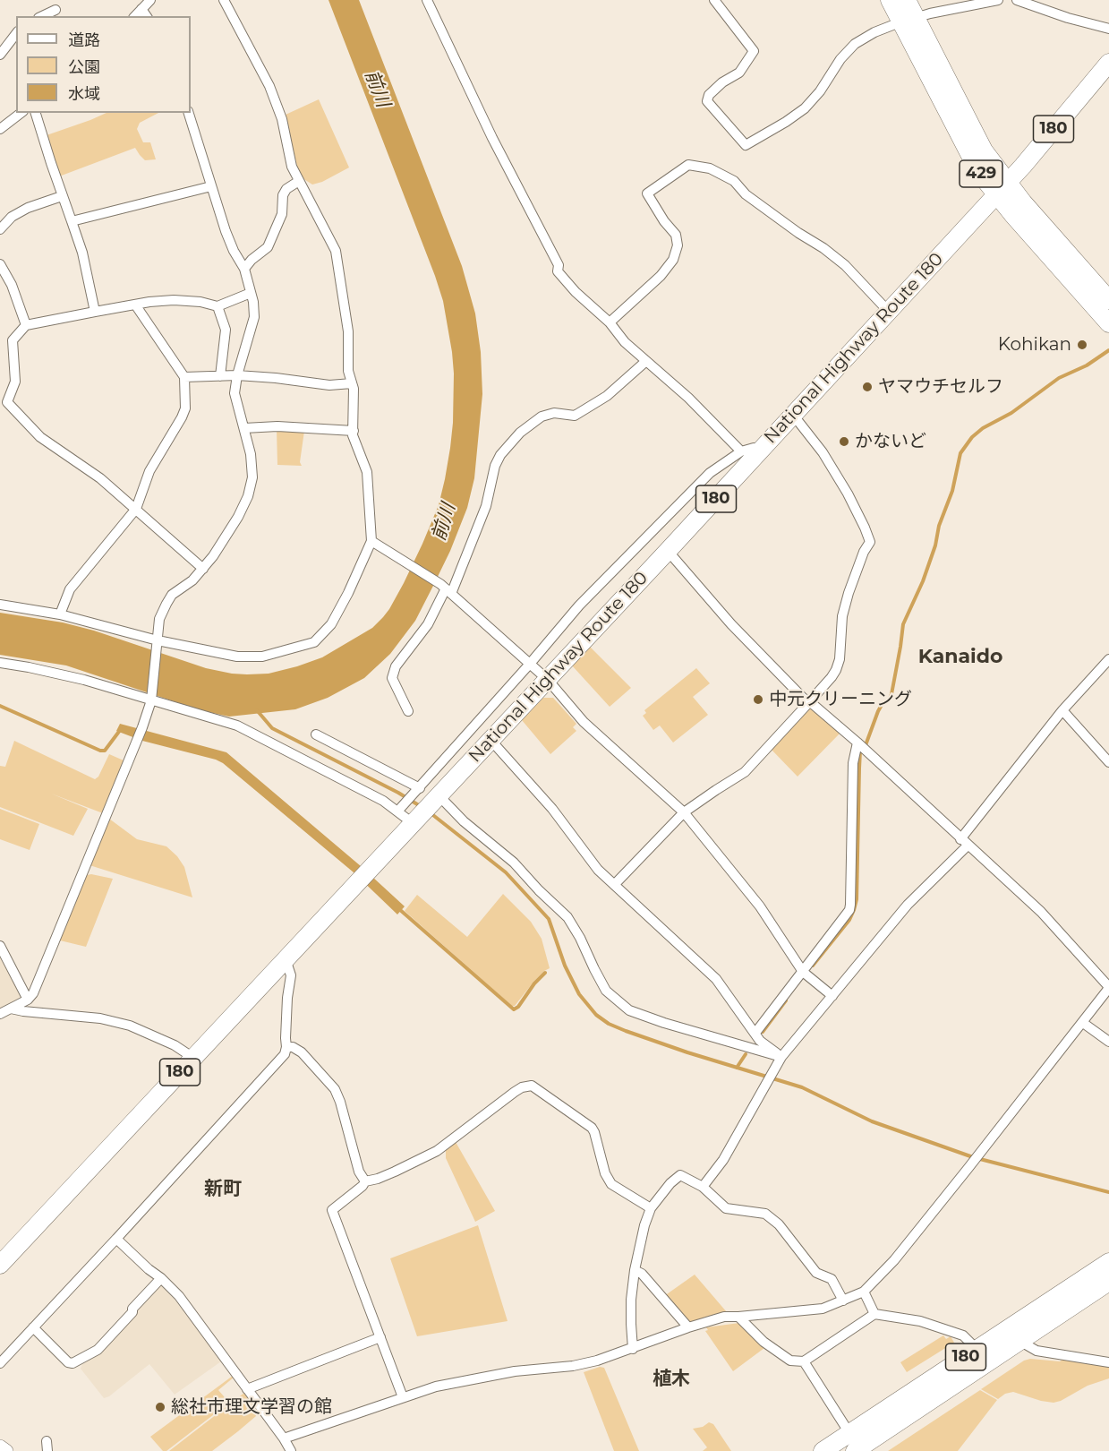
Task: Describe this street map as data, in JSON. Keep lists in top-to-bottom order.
{
  "streets": {
    "highway": ["180", "429", "National Highway Route 180"]
  },
  "crossings": [
    ["429", "National Highway Route 180"]
  ],
  "districts": ["Kanaido", "新町", "植木"],
  "water": ["前川"],
  "places": [
    "Kohikan",
    "ヤマウチセルフ",
    "かないど",
    "中元クリーニング",
    "総社市理文学習の館"
  ],
  "legend": ["道路", "公園", "水域"]
}
